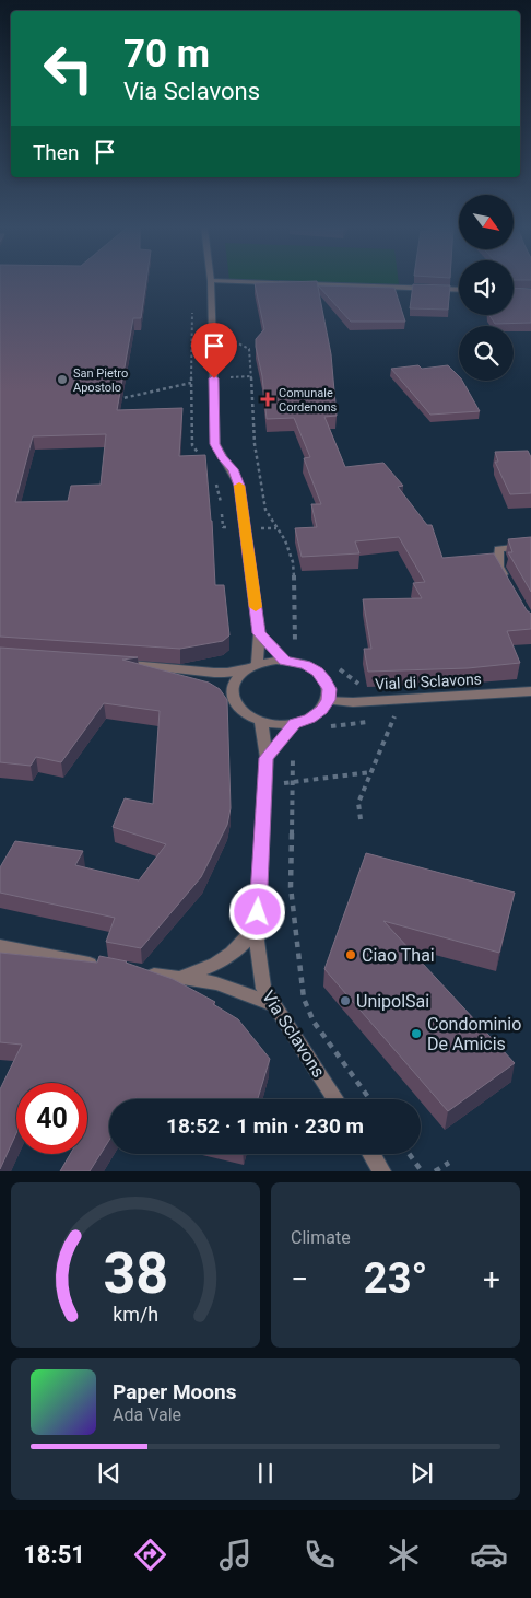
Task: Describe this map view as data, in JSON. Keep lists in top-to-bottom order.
{
  "streets": {
    "street": ["Vial di Sclavons", "Via Sclavons"]
  },
  "crossings": [
    ["Vial di Sclavons", "Via Sclavons"]
  ],
  "places": {
    "other": [
      "San Pietro Apostolo",
      "Ciao Thai",
      "UnipolSai",
      "Condominio De Amicis"
    ],
    "health": ["Comunale Cordenons"]
  },
  "north": "bottom right",
  "page": {
    "turn": ["70 m", "Via Sclavons"],
    "then": "Then",
    "limit": "40",
    "trip": "18:52 · 1 min · 230 m",
    "tile": "Climate",
    "heat": ["−", "23°", "+"],
    "song": ["Paper Moons", "Ada Vale"],
    "tabs": "18:51",
    "gauge": ["38", "km/h"]
  }
}
